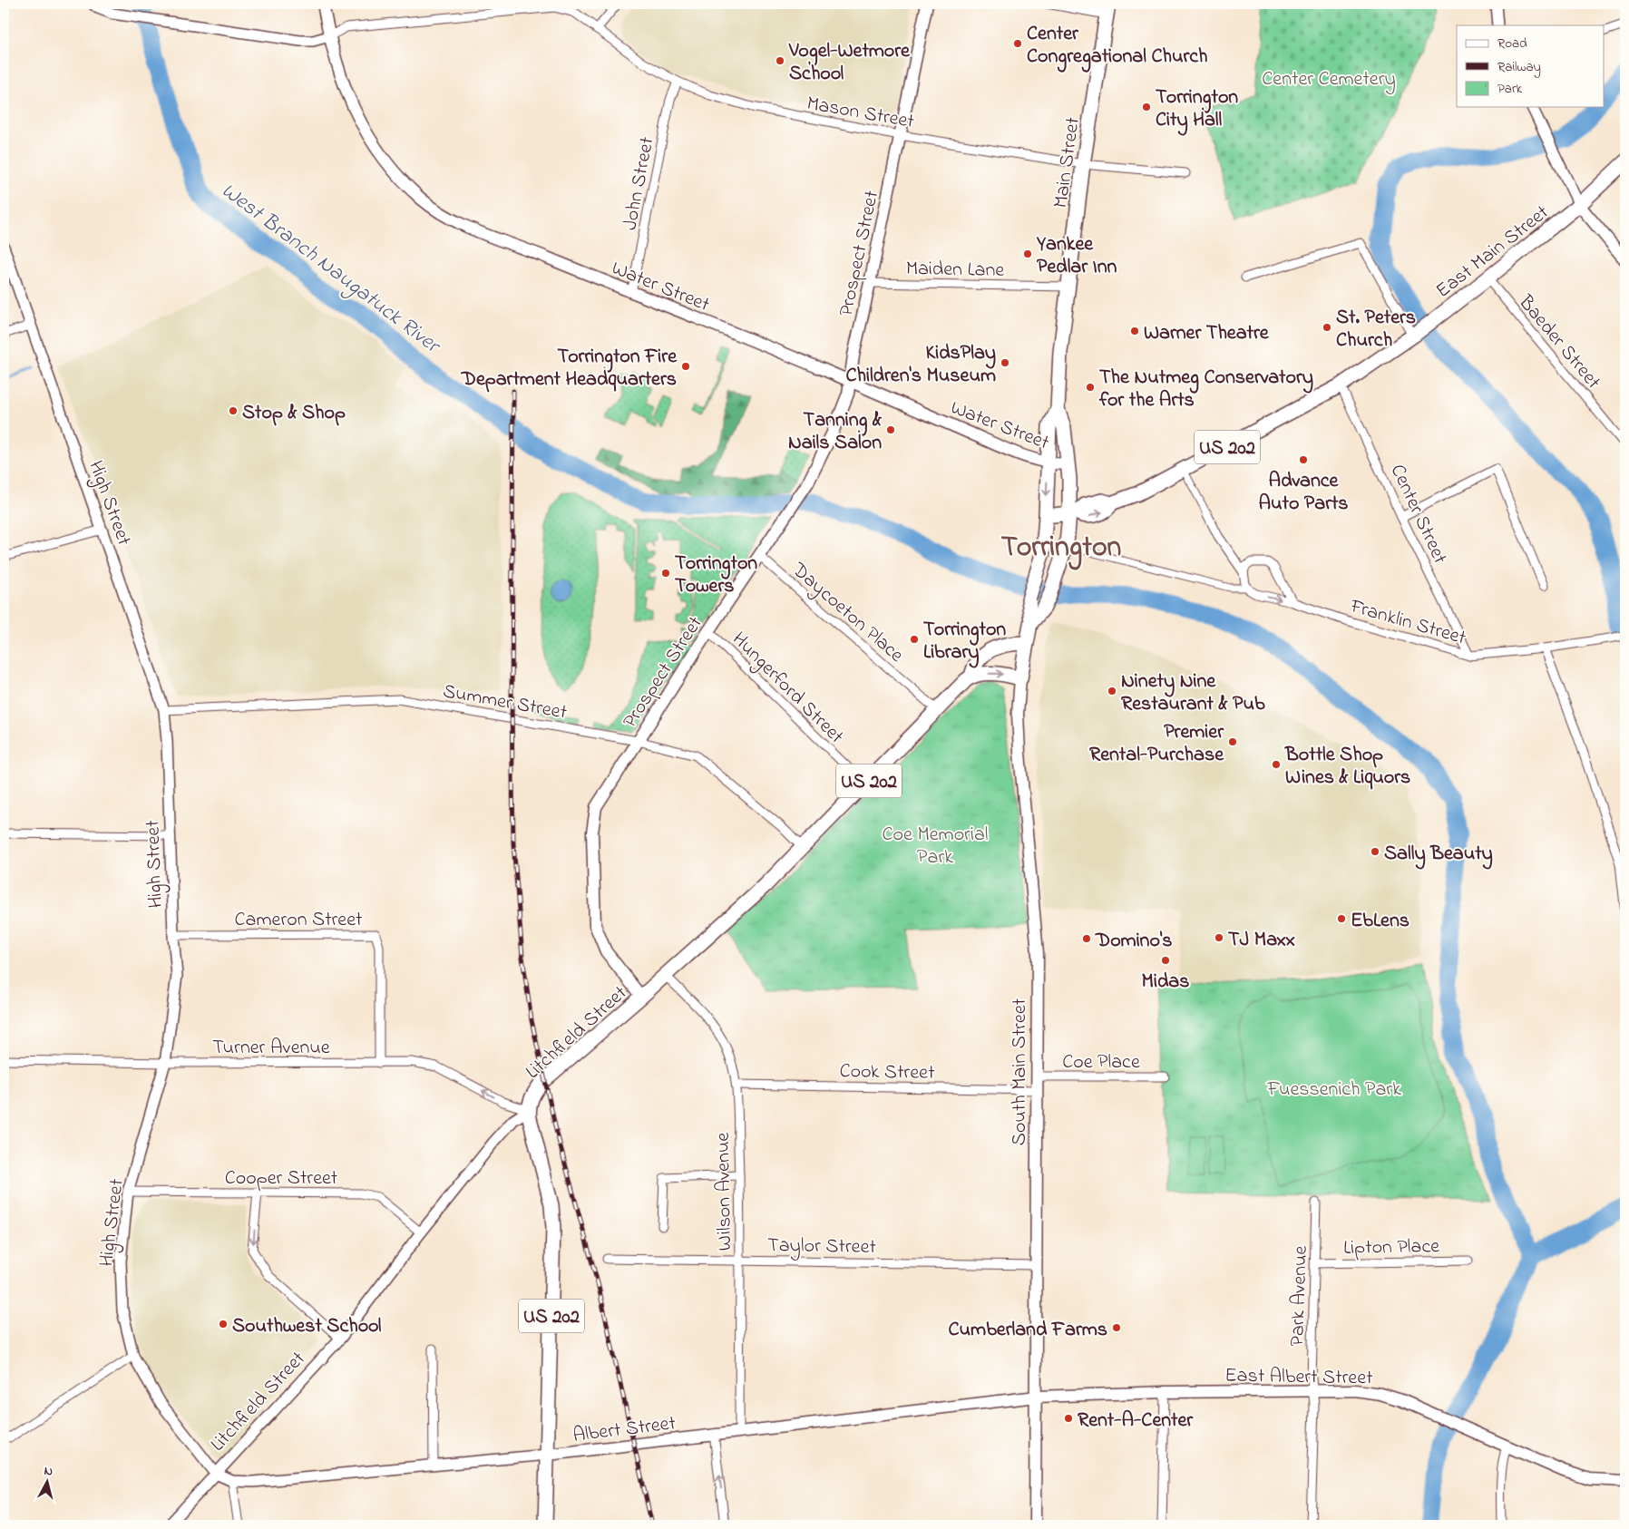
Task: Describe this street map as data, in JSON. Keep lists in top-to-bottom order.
{
  "streets": {
    "main road": [
      "Main Street",
      "East Main Street",
      "Prospect Street",
      "Water Street",
      "US 202",
      "Litchfield Street",
      "South Main Street",
      "East Albert Street",
      "Albert Street"
    ],
    "street": [
      "Mason Street",
      "John Street",
      "Maiden Lane",
      "Baeder Street",
      "High Street",
      "Center Street",
      "Daycoeton Place",
      "Franklin Street",
      "Hungerford Street",
      "Summer Street",
      "Cameron Street",
      "Turner Avenue",
      "Coe Place",
      "Cook Street",
      "Cooper Street",
      "Wilson Avenue",
      "Taylor Street",
      "Lipton Place",
      "Park Avenue"
    ]
  },
  "crossings": [
    ["Mason Street", "Main Street"],
    ["Mason Street", "John Street"],
    ["Mason Street", "Prospect Street"],
    ["Mason Street", "Water Street"],
    ["Main Street", "East Main Street"],
    ["Main Street", "Maiden Lane"],
    ["Main Street", "Water Street"],
    ["Main Street", "Franklin Street"],
    ["Main Street", "South Main Street"],
    ["John Street", "Water Street"],
    ["East Main Street", "Baeder Street"],
    ["East Main Street", "Center Street"],
    ["Prospect Street", "Maiden Lane"],
    ["Prospect Street", "Water Street"],
    ["Prospect Street", "Daycoeton Place"],
    ["Prospect Street", "Hungerford Street"],
    ["Prospect Street", "Summer Street"],
    ["Prospect Street", "Litchfield Street"],
    ["US 202", "Litchfield Street"],
    ["US 202", "Turner Avenue"],
    ["US 202", "Albert Street"],
    ["High Street", "Summer Street"],
    ["High Street", "Cameron Street"],
    ["High Street", "Litchfield Street"],
    ["High Street", "Turner Avenue"],
    ["High Street", "Cooper Street"],
    ["High Street", "Albert Street"],
    ["Center Street", "Franklin Street"],
    ["Daycoeton Place", "Litchfield Street"],
    ["Hungerford Street", "Litchfield Street"],
    ["Summer Street", "Litchfield Street"],
    ["Cameron Street", "Turner Avenue"],
    ["Litchfield Street", "Turner Avenue"],
    ["Litchfield Street", "South Main Street"],
    ["Litchfield Street", "Cooper Street"],
    ["Litchfield Street", "Wilson Avenue"],
    ["Litchfield Street", "Albert Street"],
    ["Coe Place", "South Main Street"],
    ["Cook Street", "South Main Street"],
    ["Cook Street", "Wilson Avenue"],
    ["South Main Street", "Taylor Street"],
    ["South Main Street", "East Albert Street"],
    ["South Main Street", "Albert Street"],
    ["Wilson Avenue", "Taylor Street"],
    ["Wilson Avenue", "Albert Street"],
    ["Lipton Place", "Park Avenue"],
    ["Park Avenue", "East Albert Street"],
    ["East Albert Street", "Albert Street"]
  ],
  "districts": ["Torrington"],
  "water": ["West Branch Naugatuck River"],
  "parks": ["Center Cemetery", "Coe Memorial Park", "Fuessenich Park"],
  "places": [
    "Center Congregational Church",
    "Vogel-Wetmore School",
    "Torrington City Hall",
    "Yankee Pedlar Inn",
    "St. Peters Church",
    "Warner Theatre",
    "KidsPlay Children's Museum",
    "Torrington Fire Department Headquarters",
    "The Nutmeg Conservatory for the Arts",
    "Stop & Shop",
    "Tanning & Nails Salon",
    "Advance Auto Parts",
    "Torrington Towers",
    "Torrington Library",
    "Ninety Nine Restaurant & Pub",
    "Premier Rental-Purchase",
    "Bottle Shop Wines & Liquors",
    "Sally Beauty",
    "EbLens",
    "TJ Maxx",
    "Domino's",
    "Midas",
    "Southwest School",
    "Cumberland Farms",
    "Rent-A-Center"
  ],
  "legend": ["Road", "Railway", "Park"],
  "north": "top"
}
